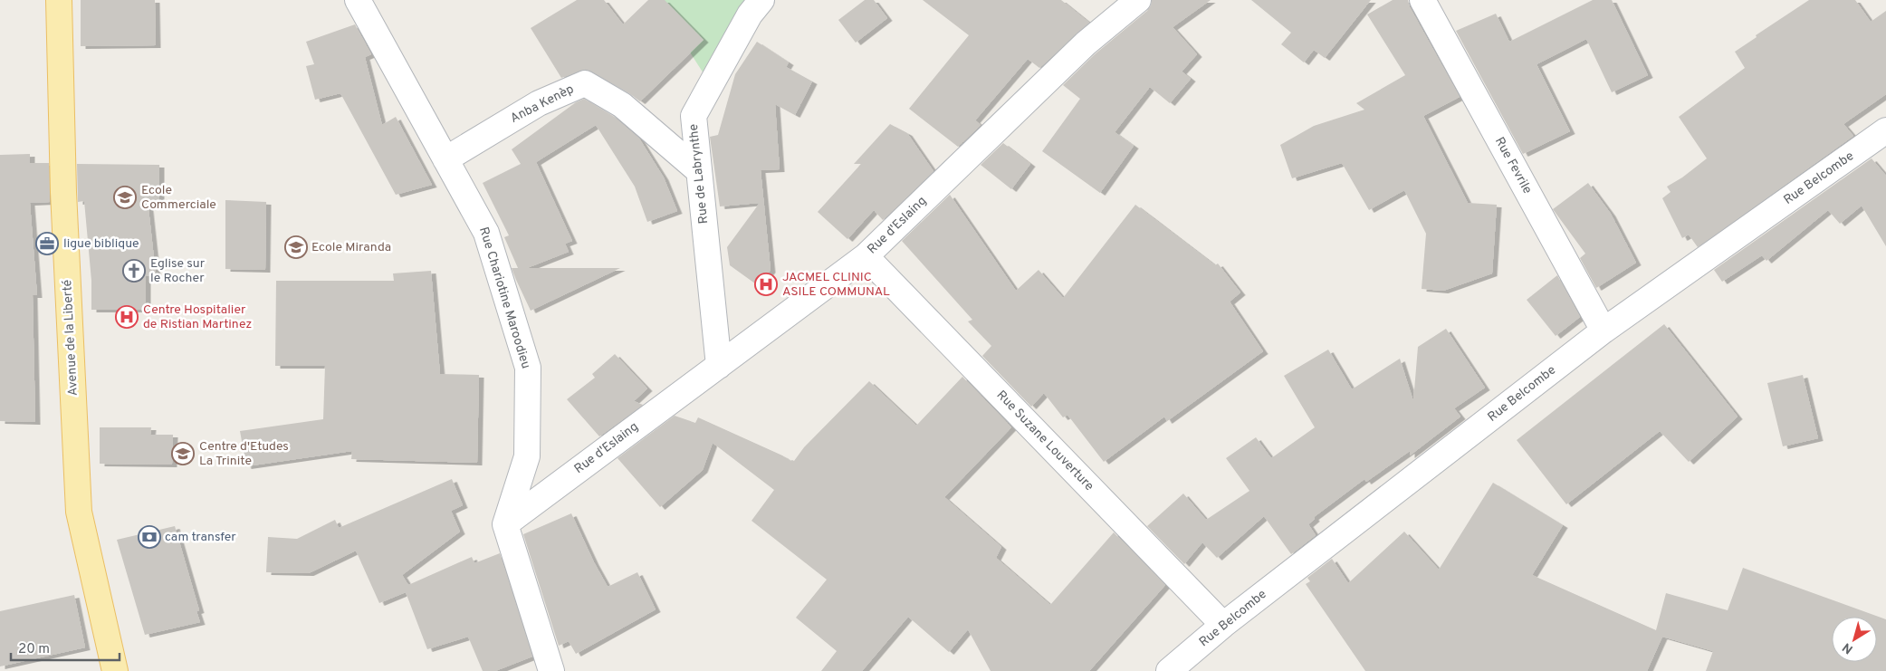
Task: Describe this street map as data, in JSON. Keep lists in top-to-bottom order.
{
  "streets": {
    "main road": ["Avenue de la Liberté"],
    "street": [
      "Anba Kenèp",
      "Rue Fevrile",
      "Rue de Labrynthe",
      "Rue Belcombe",
      "Rue d'Eslaing",
      "Rue Chariotine Maroodieu",
      "Rue Suzane Louverture"
    ]
  },
  "crossings": [
    ["Anba Kenèp", "Rue de Labrynthe"],
    ["Anba Kenèp", "Rue Chariotine Maroodieu"],
    ["Rue Fevrile", "Rue Belcombe"],
    ["Rue de Labrynthe", "Rue d'Eslaing"],
    ["Rue Belcombe", "Rue Suzane Louverture"],
    ["Rue d'Eslaing", "Rue Chariotine Maroodieu"],
    ["Rue d'Eslaing", "Rue Suzane Louverture"]
  ],
  "places": {
    "school or university": ["Ecole Commerciale", "Ecole Miranda", "Centre d'Etudes La Trinite"],
    "office": ["ligue biblique"],
    "church": ["Eglise sur le Rocher"],
    "hospital": ["JACMEL CLINIC ASILE COMMUNAL", "Centre Hospitalier de Ristian Martinez"],
    "bank": ["cam transfer"]
  },
  "scale_bar": "20 m",
  "north": "bottom left"
}
